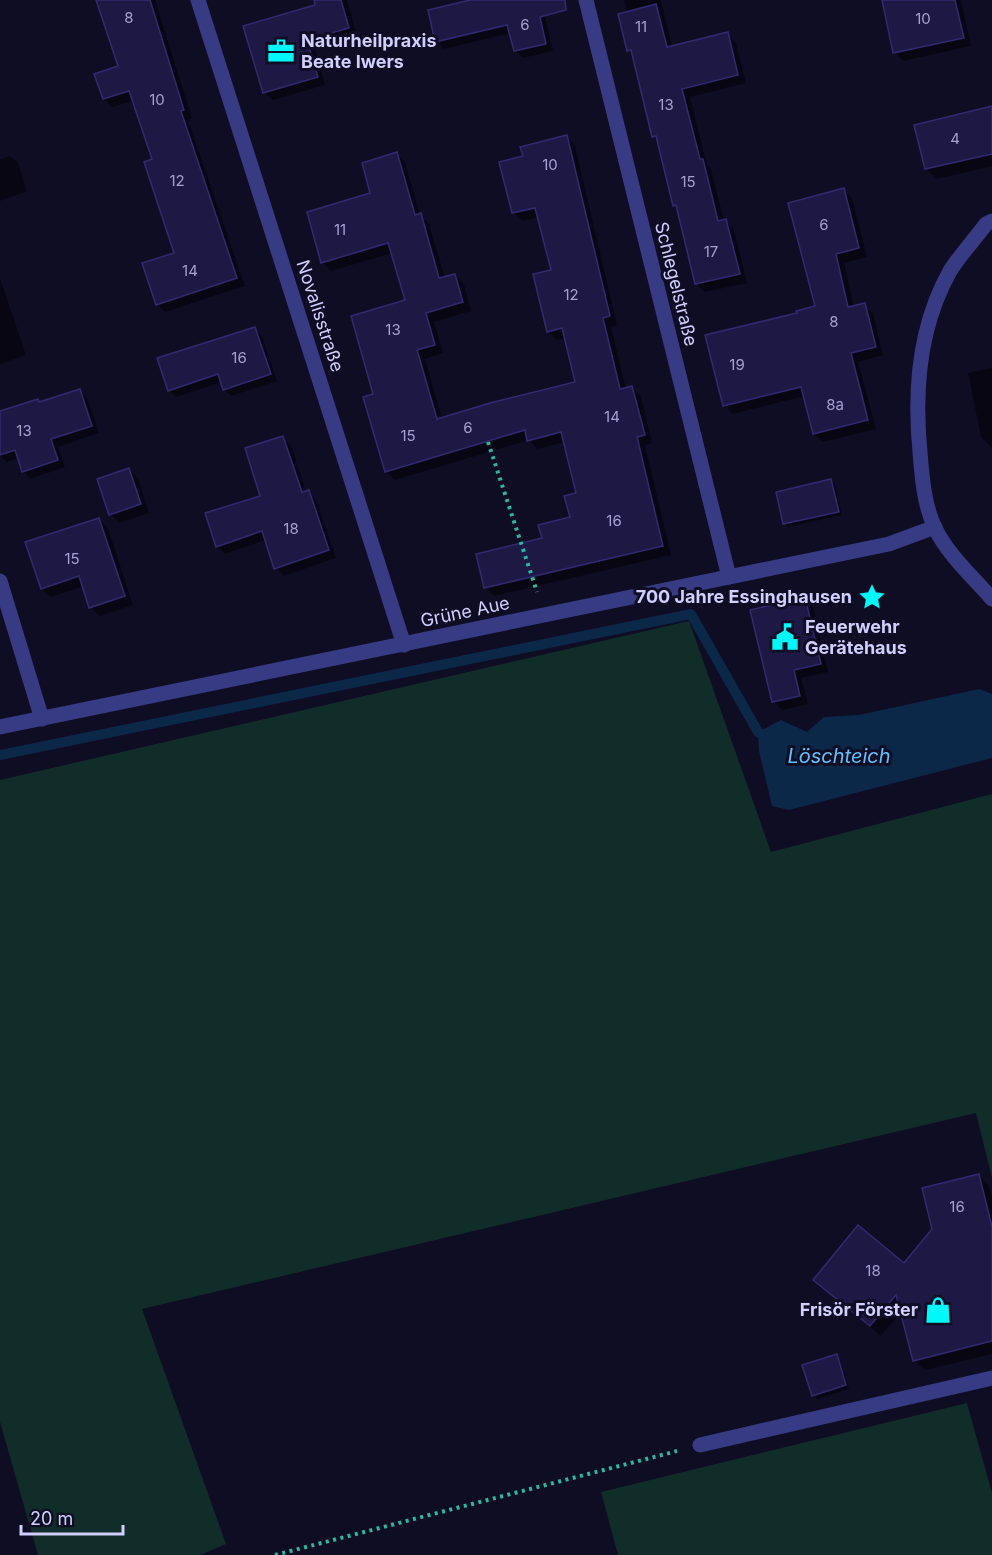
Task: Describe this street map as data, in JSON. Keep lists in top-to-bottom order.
{
  "streets": {
    "street": ["Schlegelstraße", "Novalisstraße", "Grüne Aue"]
  },
  "crossings": [
    ["Schlegelstraße", "Grüne Aue"],
    ["Novalisstraße", "Grüne Aue"]
  ],
  "water": ["Löschteich"],
  "places": {
    "office": ["Naturheilpraxis Beate Iwers"],
    "place": ["700 Jahre Essinghausen"],
    "public building": ["Feuerwehr Gerätehaus"],
    "shop": ["Frisör Förster"]
  },
  "house_numbers": [
    "8",
    "10",
    "6",
    "11",
    "10",
    "13",
    "4",
    "10",
    "12",
    "15",
    "6",
    "11",
    "17",
    "14",
    "12",
    "8",
    "13",
    "16",
    "19",
    "8a",
    "14",
    "6",
    "13",
    "15",
    "16",
    "18",
    "15",
    "16",
    "18"
  ],
  "scale_bar": "20 m"
}
